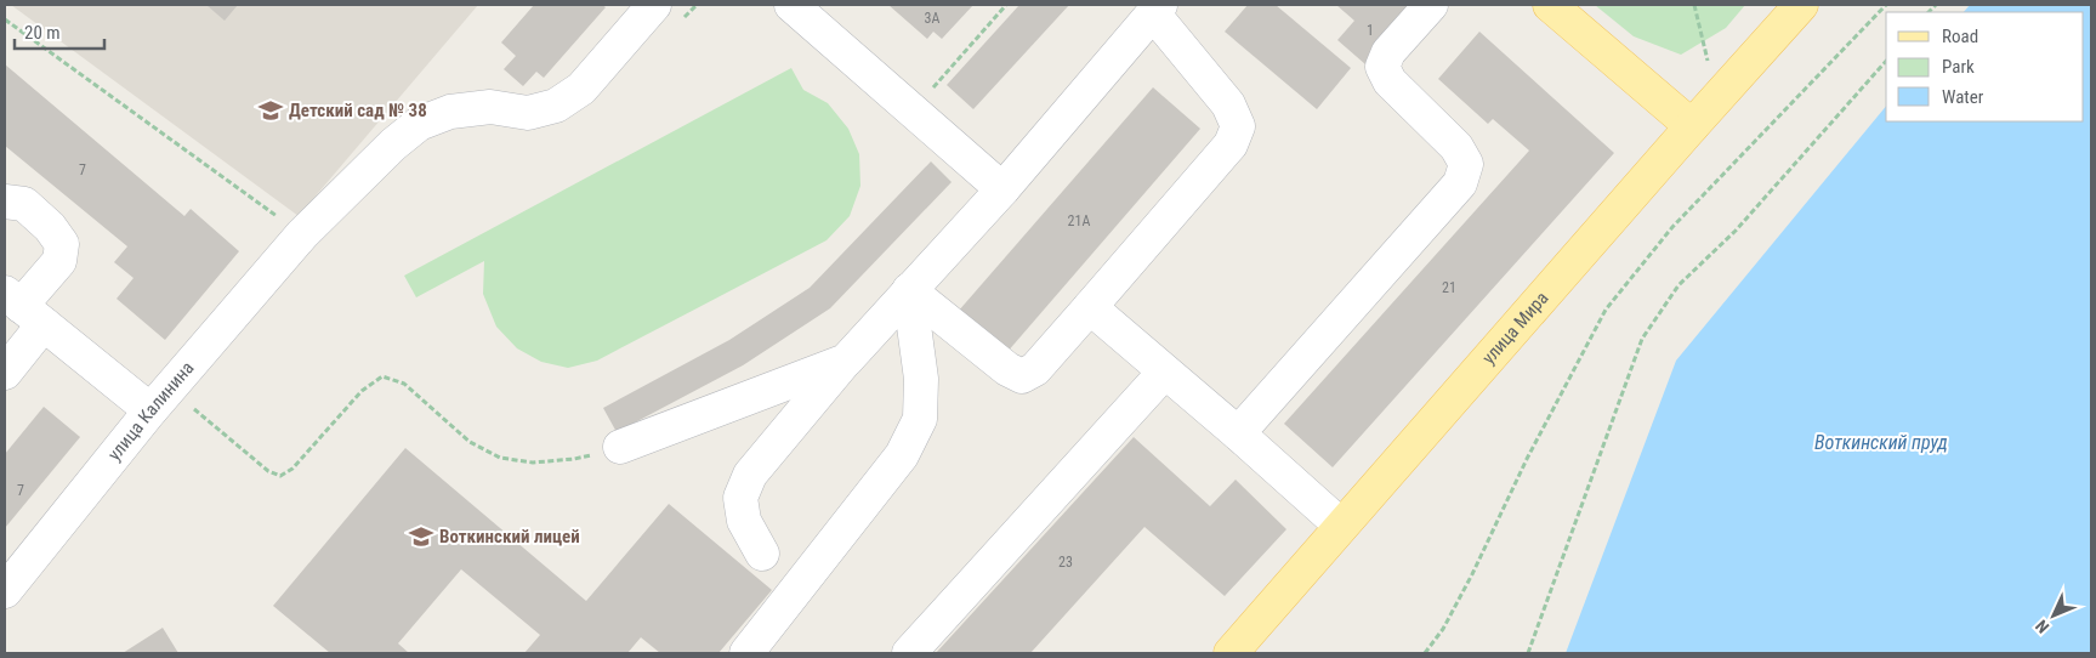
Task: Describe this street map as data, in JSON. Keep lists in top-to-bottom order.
{
  "streets": {
    "main road": ["улица Мира"],
    "lane": ["улица Калинина"]
  },
  "water": ["Воткинский пруд"],
  "places": {
    "school or university": ["Детский сад № 38", "Воткинский лицей"]
  },
  "house_numbers": [
    "3А",
    "1",
    "7",
    "21А",
    "21",
    "7",
    "23"
  ],
  "legend": ["Road", "Park", "Water"],
  "scale_bar": "20 m",
  "north": "bottom left"
}
